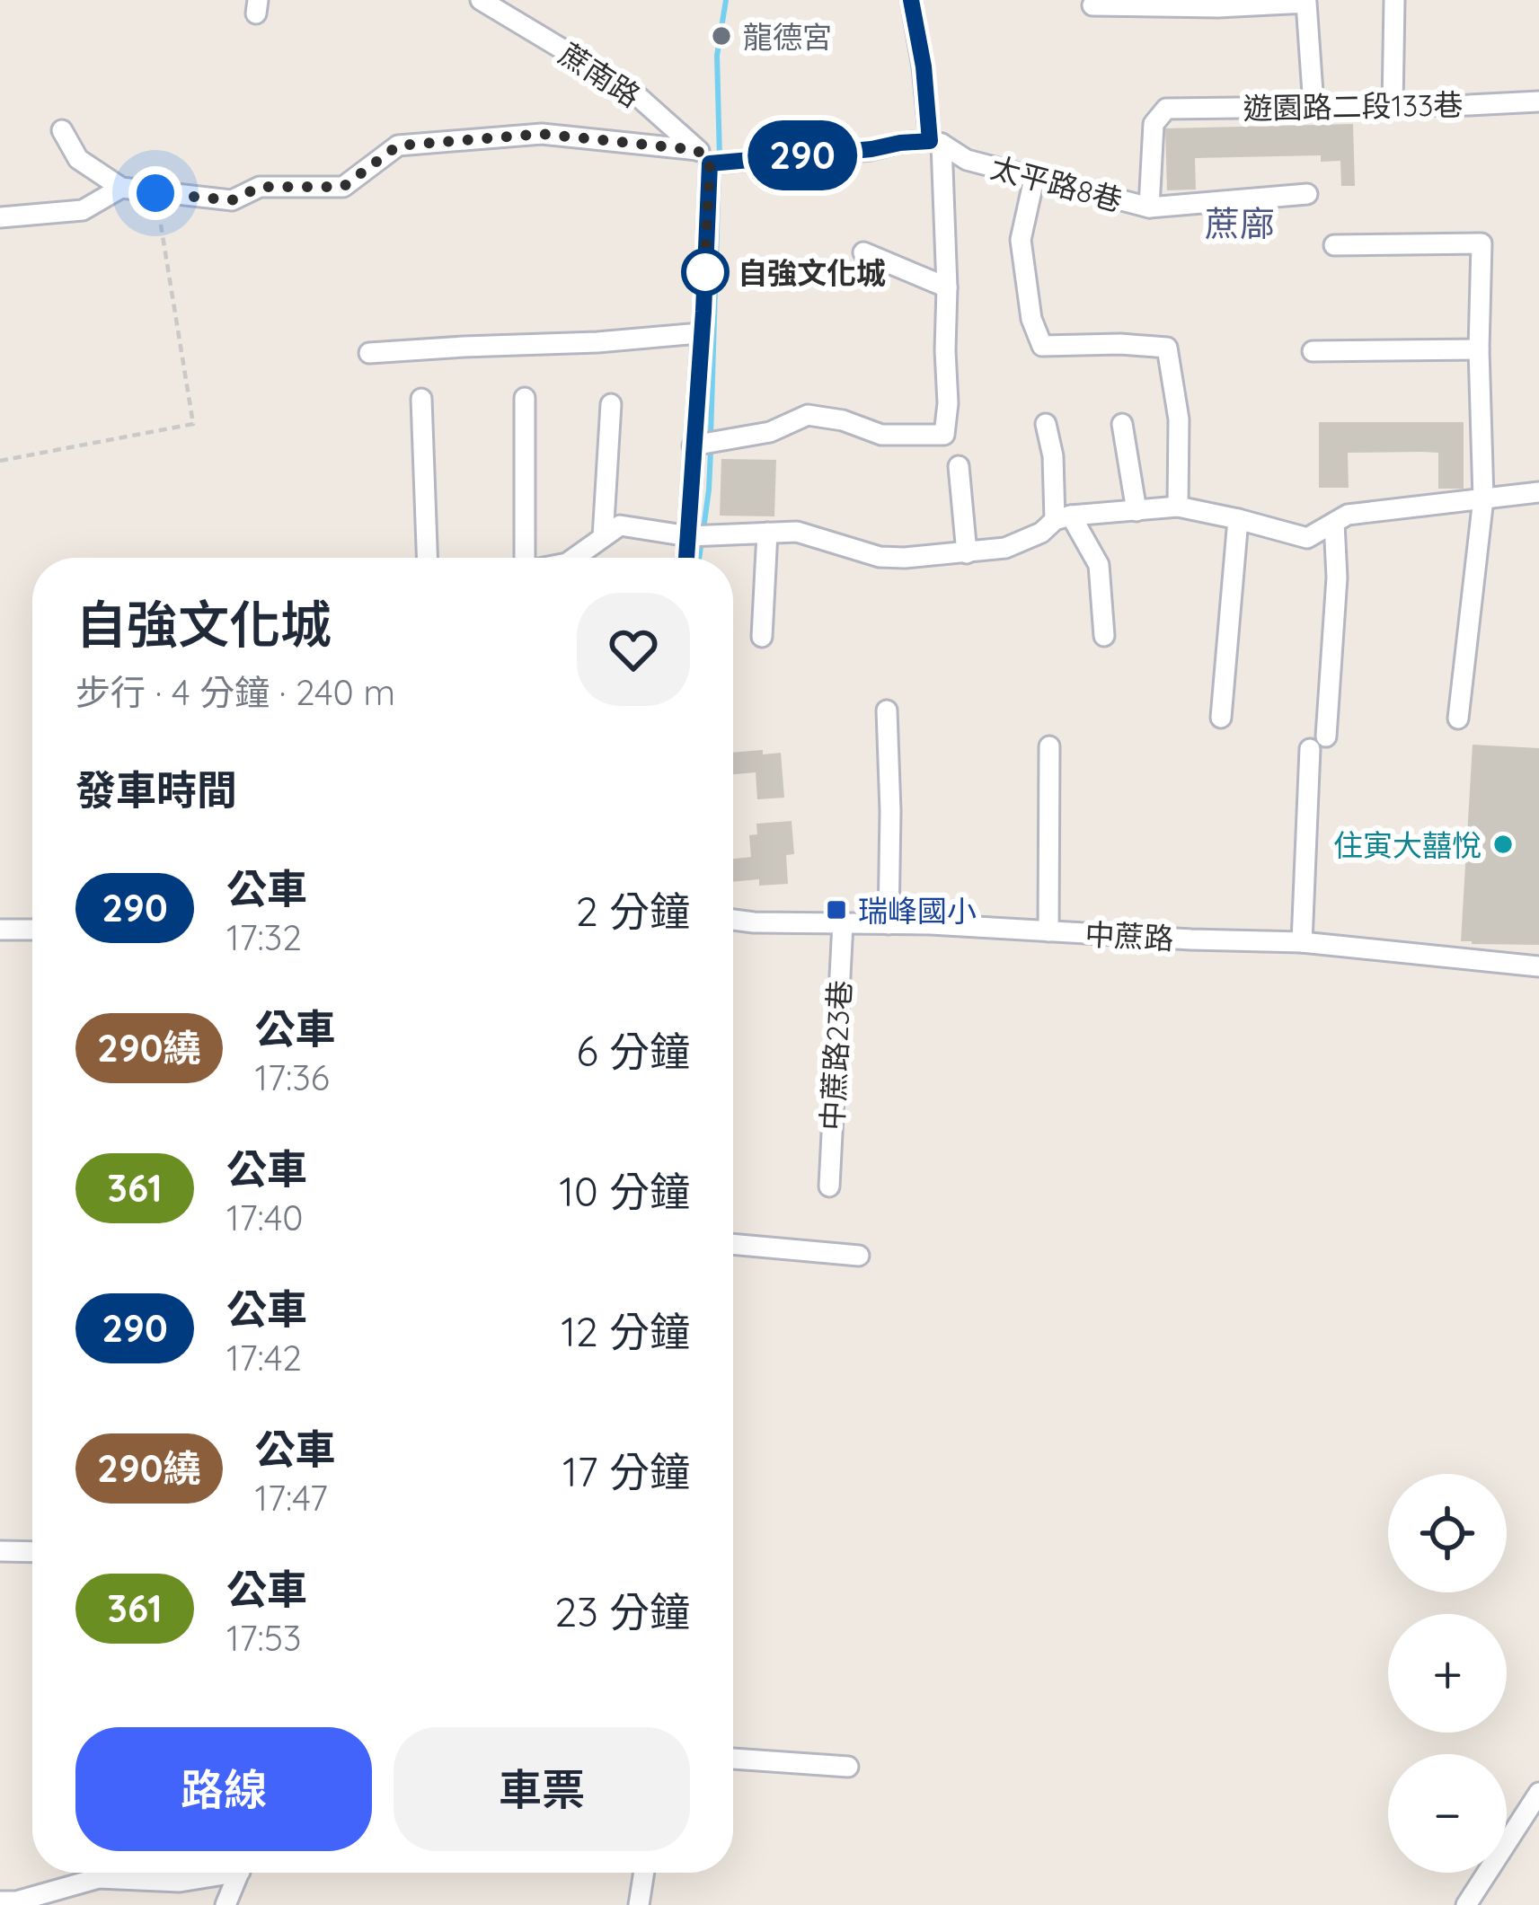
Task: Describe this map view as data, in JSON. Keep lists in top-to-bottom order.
{
  "streets": {
    "street": [
      "蔗南路",
      "遊園路二段133巷",
      "太平路8巷",
      "中蔗路",
      "中蔗路23巷"
    ]
  },
  "crossings": [
    ["遊園路二段133巷", "太平路8巷"],
    ["中蔗路", "中蔗路23巷"]
  ],
  "districts": ["蔗廍"],
  "places": {
    "other": ["龍德宮", "自強文化城", "住寅大囍悅"],
    "transit": ["瑞峰國小"]
  },
  "lines": ["bus line 290"],
  "page": {
    "on_map": "290",
    "heading": [
      ["自強文化城", "步行 · 4 分鐘 · 240 m"],
      "發車時間"
    ],
    "list": [
      {
        "mark": "290",
        "name": "公車",
        "note": "17:32",
        "value": "2 分鐘"
      },
      {
        "mark": "290繞",
        "name": "公車",
        "note": "17:36",
        "value": "6 分鐘"
      },
      {
        "mark": "361",
        "name": "公車",
        "note": "17:40",
        "value": "10 分鐘"
      },
      {
        "mark": "290",
        "name": "公車",
        "note": "17:42",
        "value": "12 分鐘"
      },
      {
        "mark": "290繞",
        "name": "公車",
        "note": "17:47",
        "value": "17 分鐘"
      },
      {
        "mark": "361",
        "name": "公車",
        "note": "17:53",
        "value": "23 分鐘"
      }
    ],
    "map_buttons": ["+", "−"],
    "buttons": ["路線", "車票"]
  }
}
